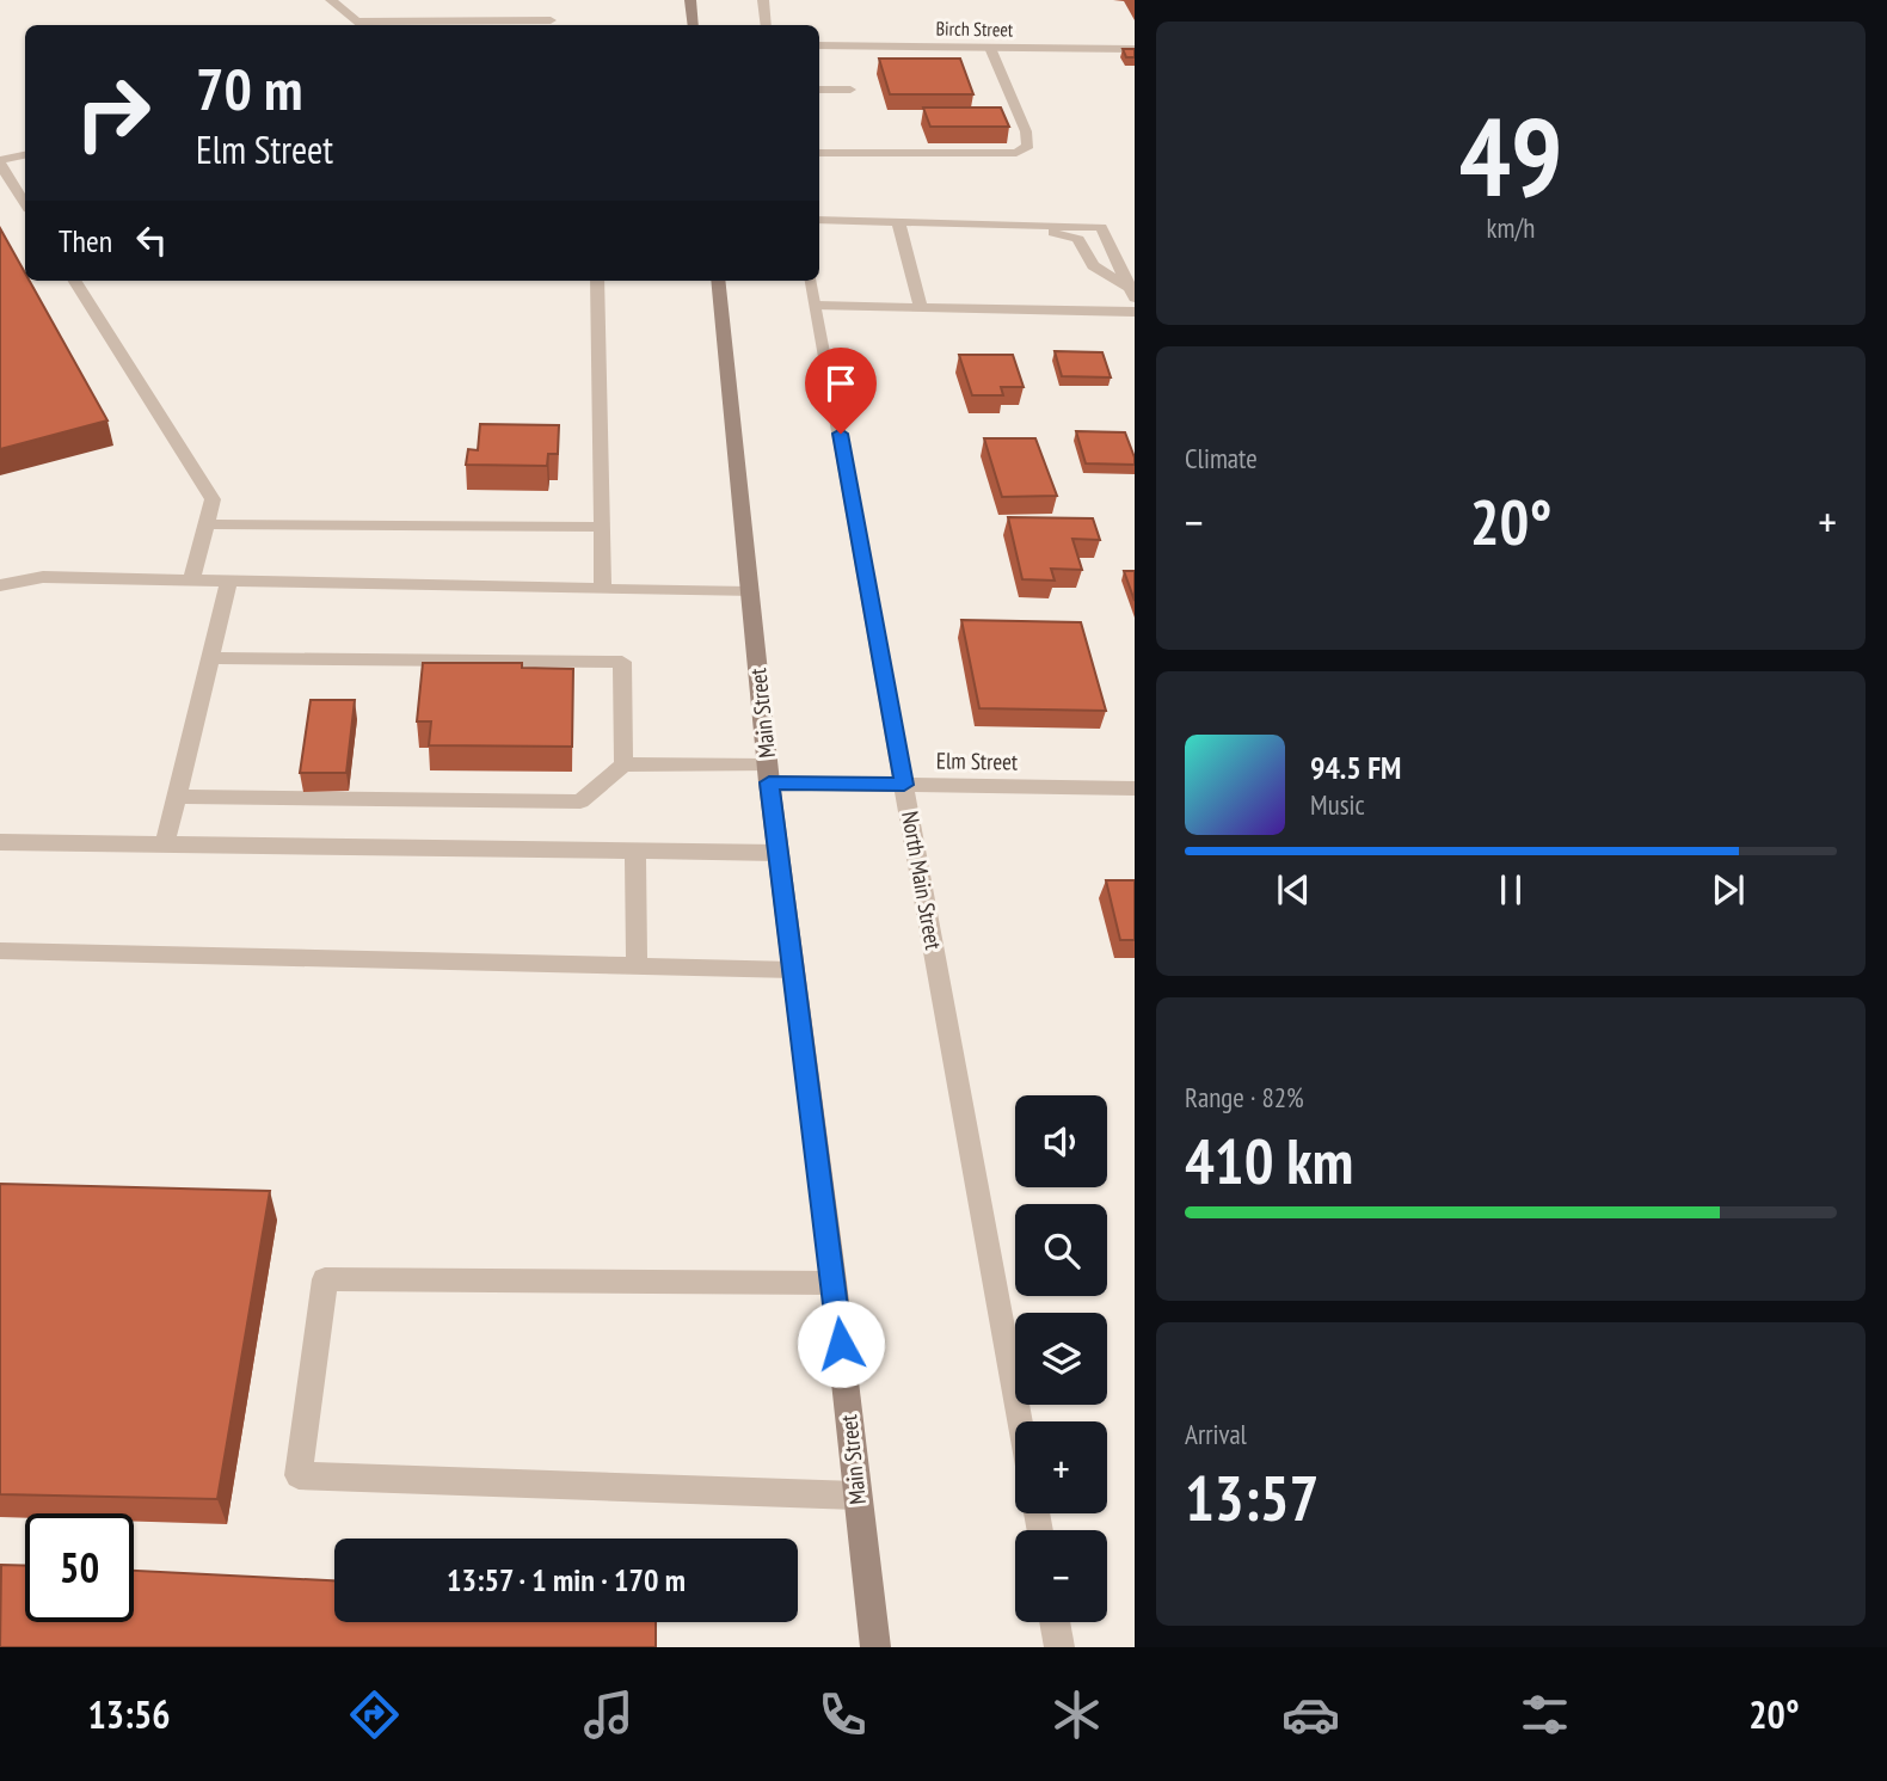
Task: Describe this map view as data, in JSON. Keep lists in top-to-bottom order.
{
  "streets": {
    "main road": ["Main Street"],
    "street": ["Birch Street", "Elm Street", "North Main Street"]
  },
  "crossings": [
    ["Main Street", "Elm Street"],
    ["Elm Street", "North Main Street"]
  ],
  "page": {
    "tile": [
      ["49", "km/h"],
      "Climate",
      ["Range · 82%", "410 km"],
      ["Arrival", "13:57"]
    ],
    "turn": ["70 m", "Elm Street"],
    "then": "Then",
    "heat": ["−", "20°", "+"],
    "song": ["94.5 FM", "Music"],
    "map_buttons": ["+", "−"],
    "limit": "50",
    "trip": "13:57 · 1 min · 170 m",
    "tabs": ["13:56", "20°"]
  }
}
